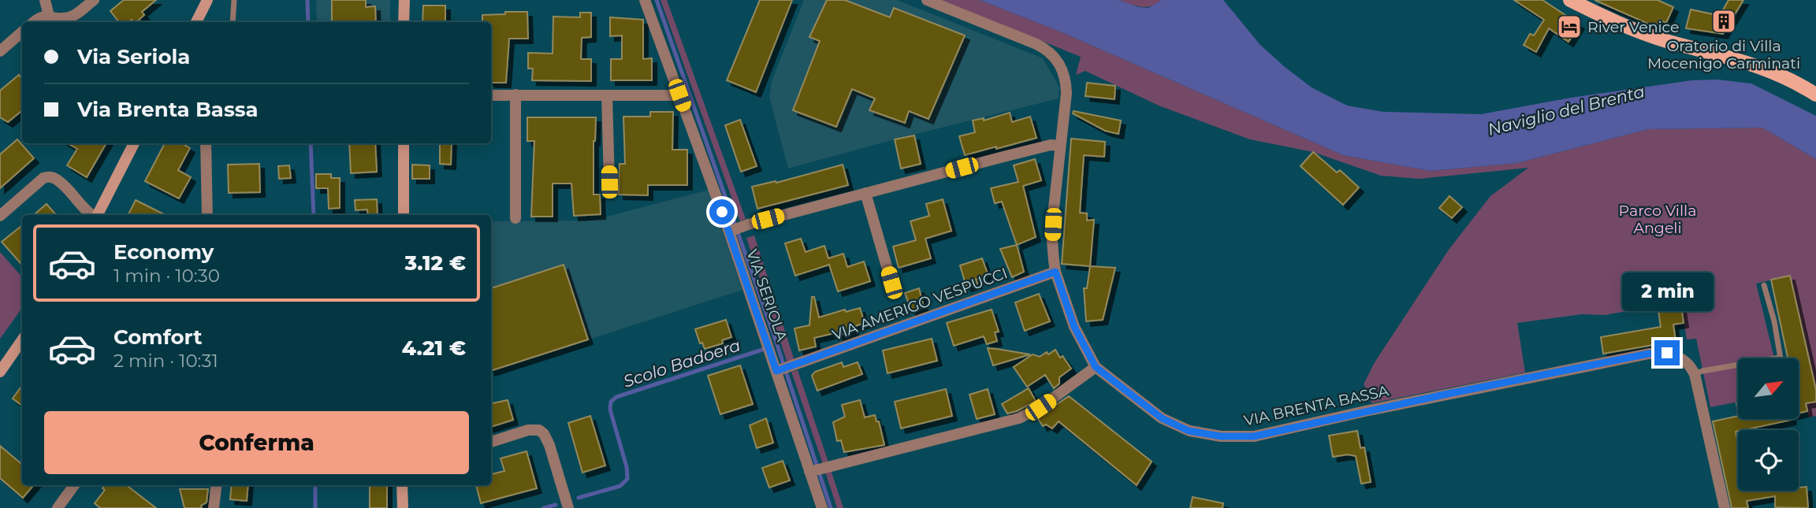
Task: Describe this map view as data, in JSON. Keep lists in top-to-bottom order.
{
  "streets": {
    "street": ["VIA SERIOLA", "VIA AMERIGO VESPUCCI", "VIA BRENTA BASSA"]
  },
  "crossings": [
    ["VIA SERIOLA", "VIA AMERIGO VESPUCCI"],
    ["VIA AMERIGO VESPUCCI", "VIA BRENTA BASSA"]
  ],
  "water": ["Naviglio del Brenta", "Scolo Badoera"],
  "parks": ["Parco Villa Angeli"],
  "places": {
    "building": ["Oratorio di Villa Mocenigo Carminati"],
    "hotel": ["River Venice"]
  },
  "north": "top right",
  "page": {
    "banner": ["Via Seriola", "Via Brenta Bassa"],
    "list": [
      {
        "name": "Economy",
        "note": "1 min · 10:30",
        "value": "3.12 €"
      },
      {
        "name": "Comfort",
        "note": "2 min · 10:31",
        "value": "4.21 €"
      }
    ],
    "bubble": "2 min",
    "buttons": "Conferma"
  }
}
